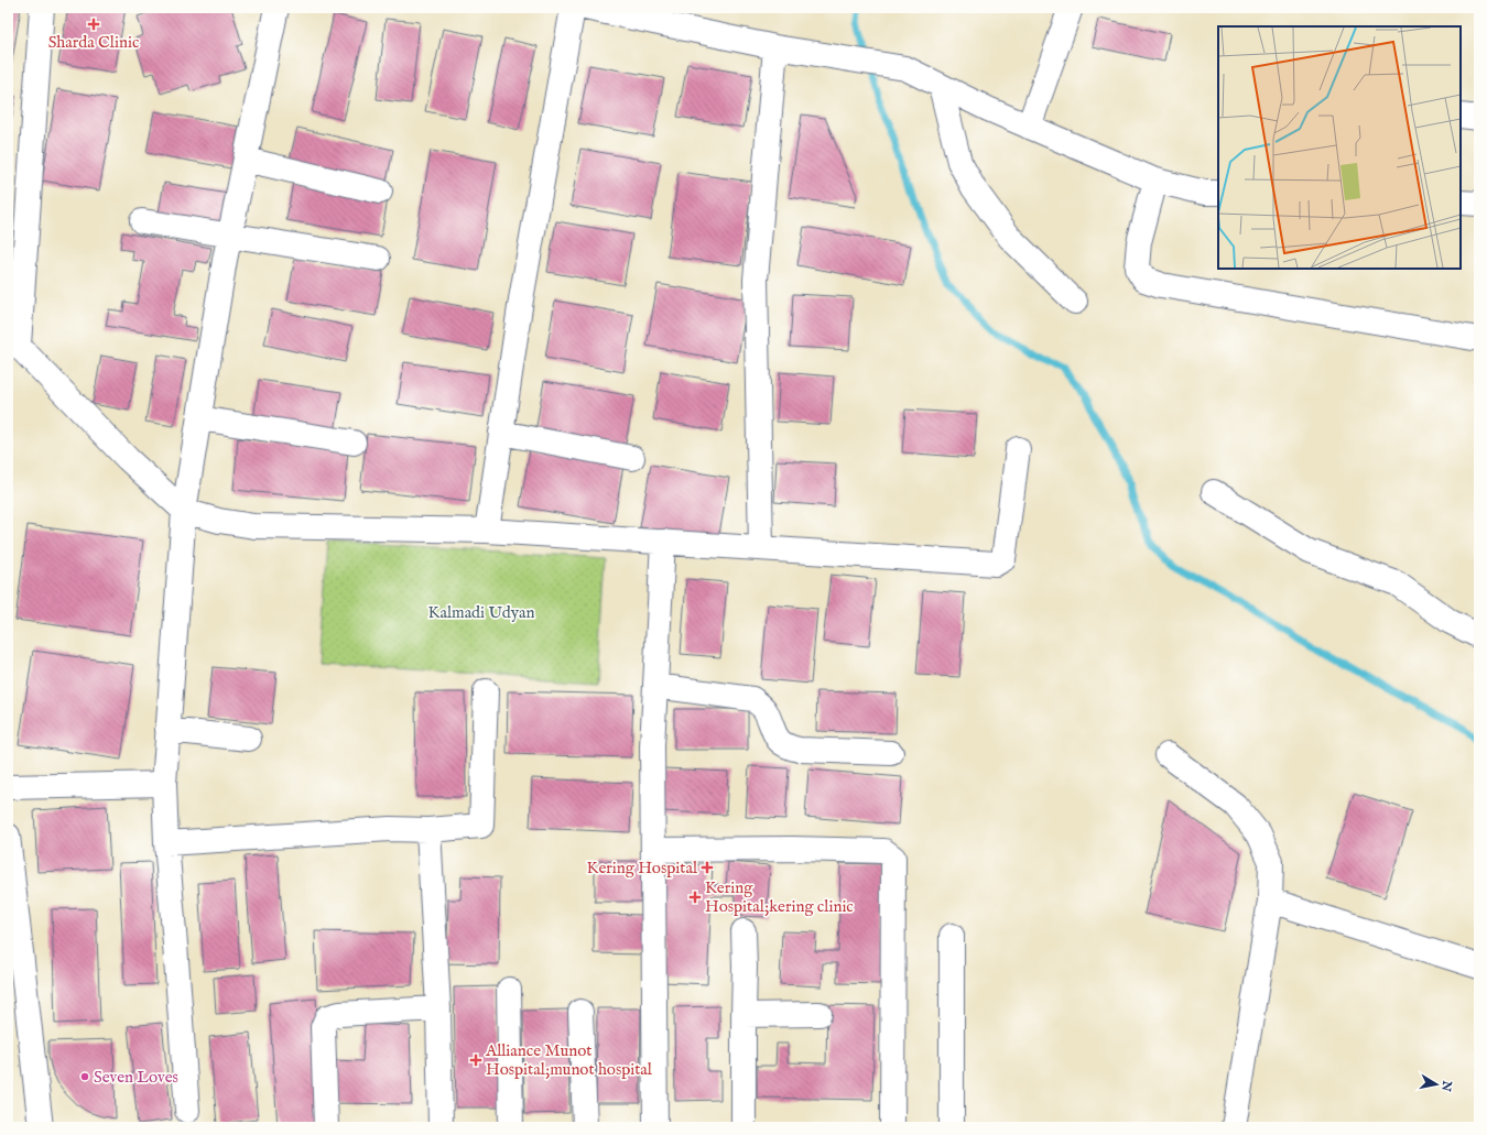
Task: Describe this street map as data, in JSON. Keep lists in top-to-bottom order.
{
  "parks": ["Kalmadi Udyan"],
  "places": {
    "health": [
      "Sharda Clinic",
      "Kering Hospital",
      "Kering Hospital;kering clinic",
      "Alliance Munot Hospital;munot hospital"
    ],
    "other": ["Seven Loves"]
  },
  "north": "right"
}
